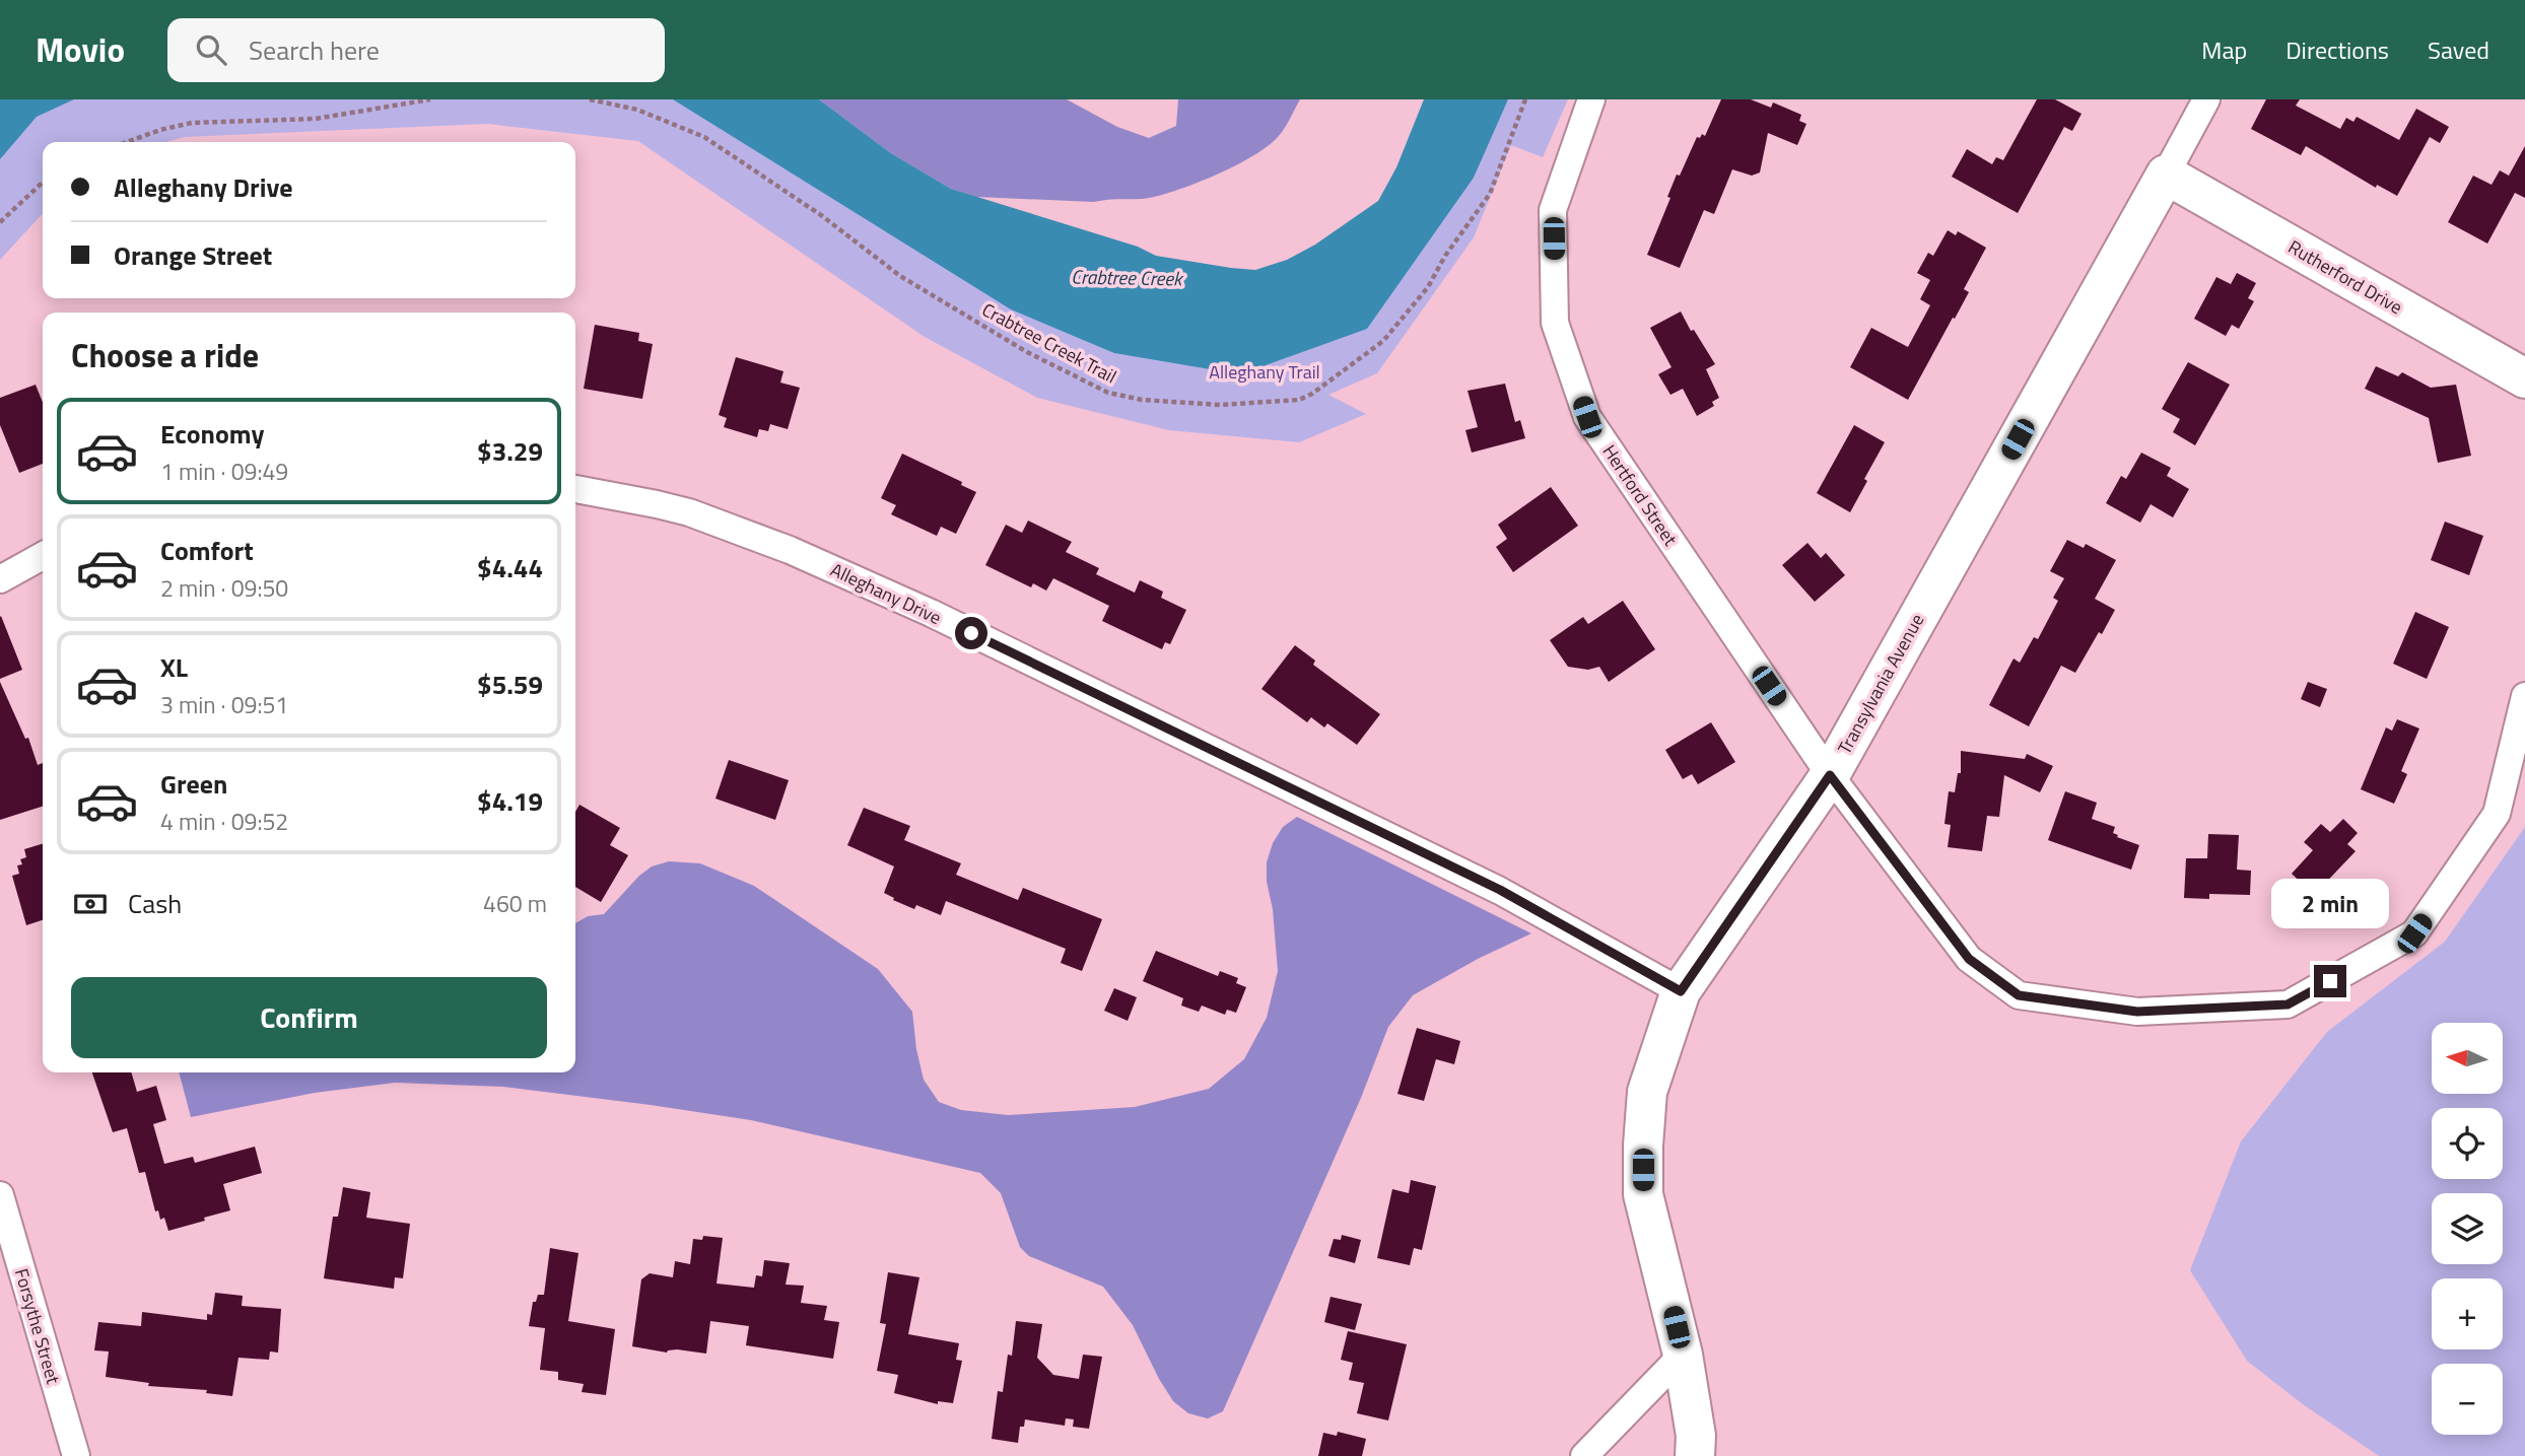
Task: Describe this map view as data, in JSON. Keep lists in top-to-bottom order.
{
  "streets": {
    "street": [
      "Rutherford Drive",
      "Hertford Street",
      "Alleghany Drive",
      "Transylvania Avenue",
      "Forsythe Street"
    ],
    "path": ["Crabtree Creek Trail"]
  },
  "crossings": [
    ["Rutherford Drive", "Transylvania Avenue"],
    ["Hertford Street", "Transylvania Avenue"],
    ["Alleghany Drive", "Transylvania Avenue"]
  ],
  "water": ["Crabtree Creek"],
  "parks": ["Alleghany Trail"],
  "north": "left",
  "page": {
    "header": "Movio",
    "search": "Search here",
    "nav": ["Map", "Directions", "Saved"],
    "banner": ["Alleghany Drive", "Orange Street"],
    "heading": "Choose a ride",
    "list": [
      {
        "name": "Economy",
        "note": "1 min · 09:49",
        "value": "$3.29"
      },
      {
        "name": "Comfort",
        "note": "2 min · 09:50",
        "value": "$4.44"
      },
      {
        "name": "XL",
        "note": "3 min · 09:51",
        "value": "$5.59"
      },
      {
        "name": "Green",
        "note": "4 min · 09:52",
        "value": "$4.19"
      }
    ],
    "pay": ["Cash", "460 m"],
    "bubble": "2 min",
    "buttons": "Confirm",
    "map_buttons": ["+", "−"]
  }
}
